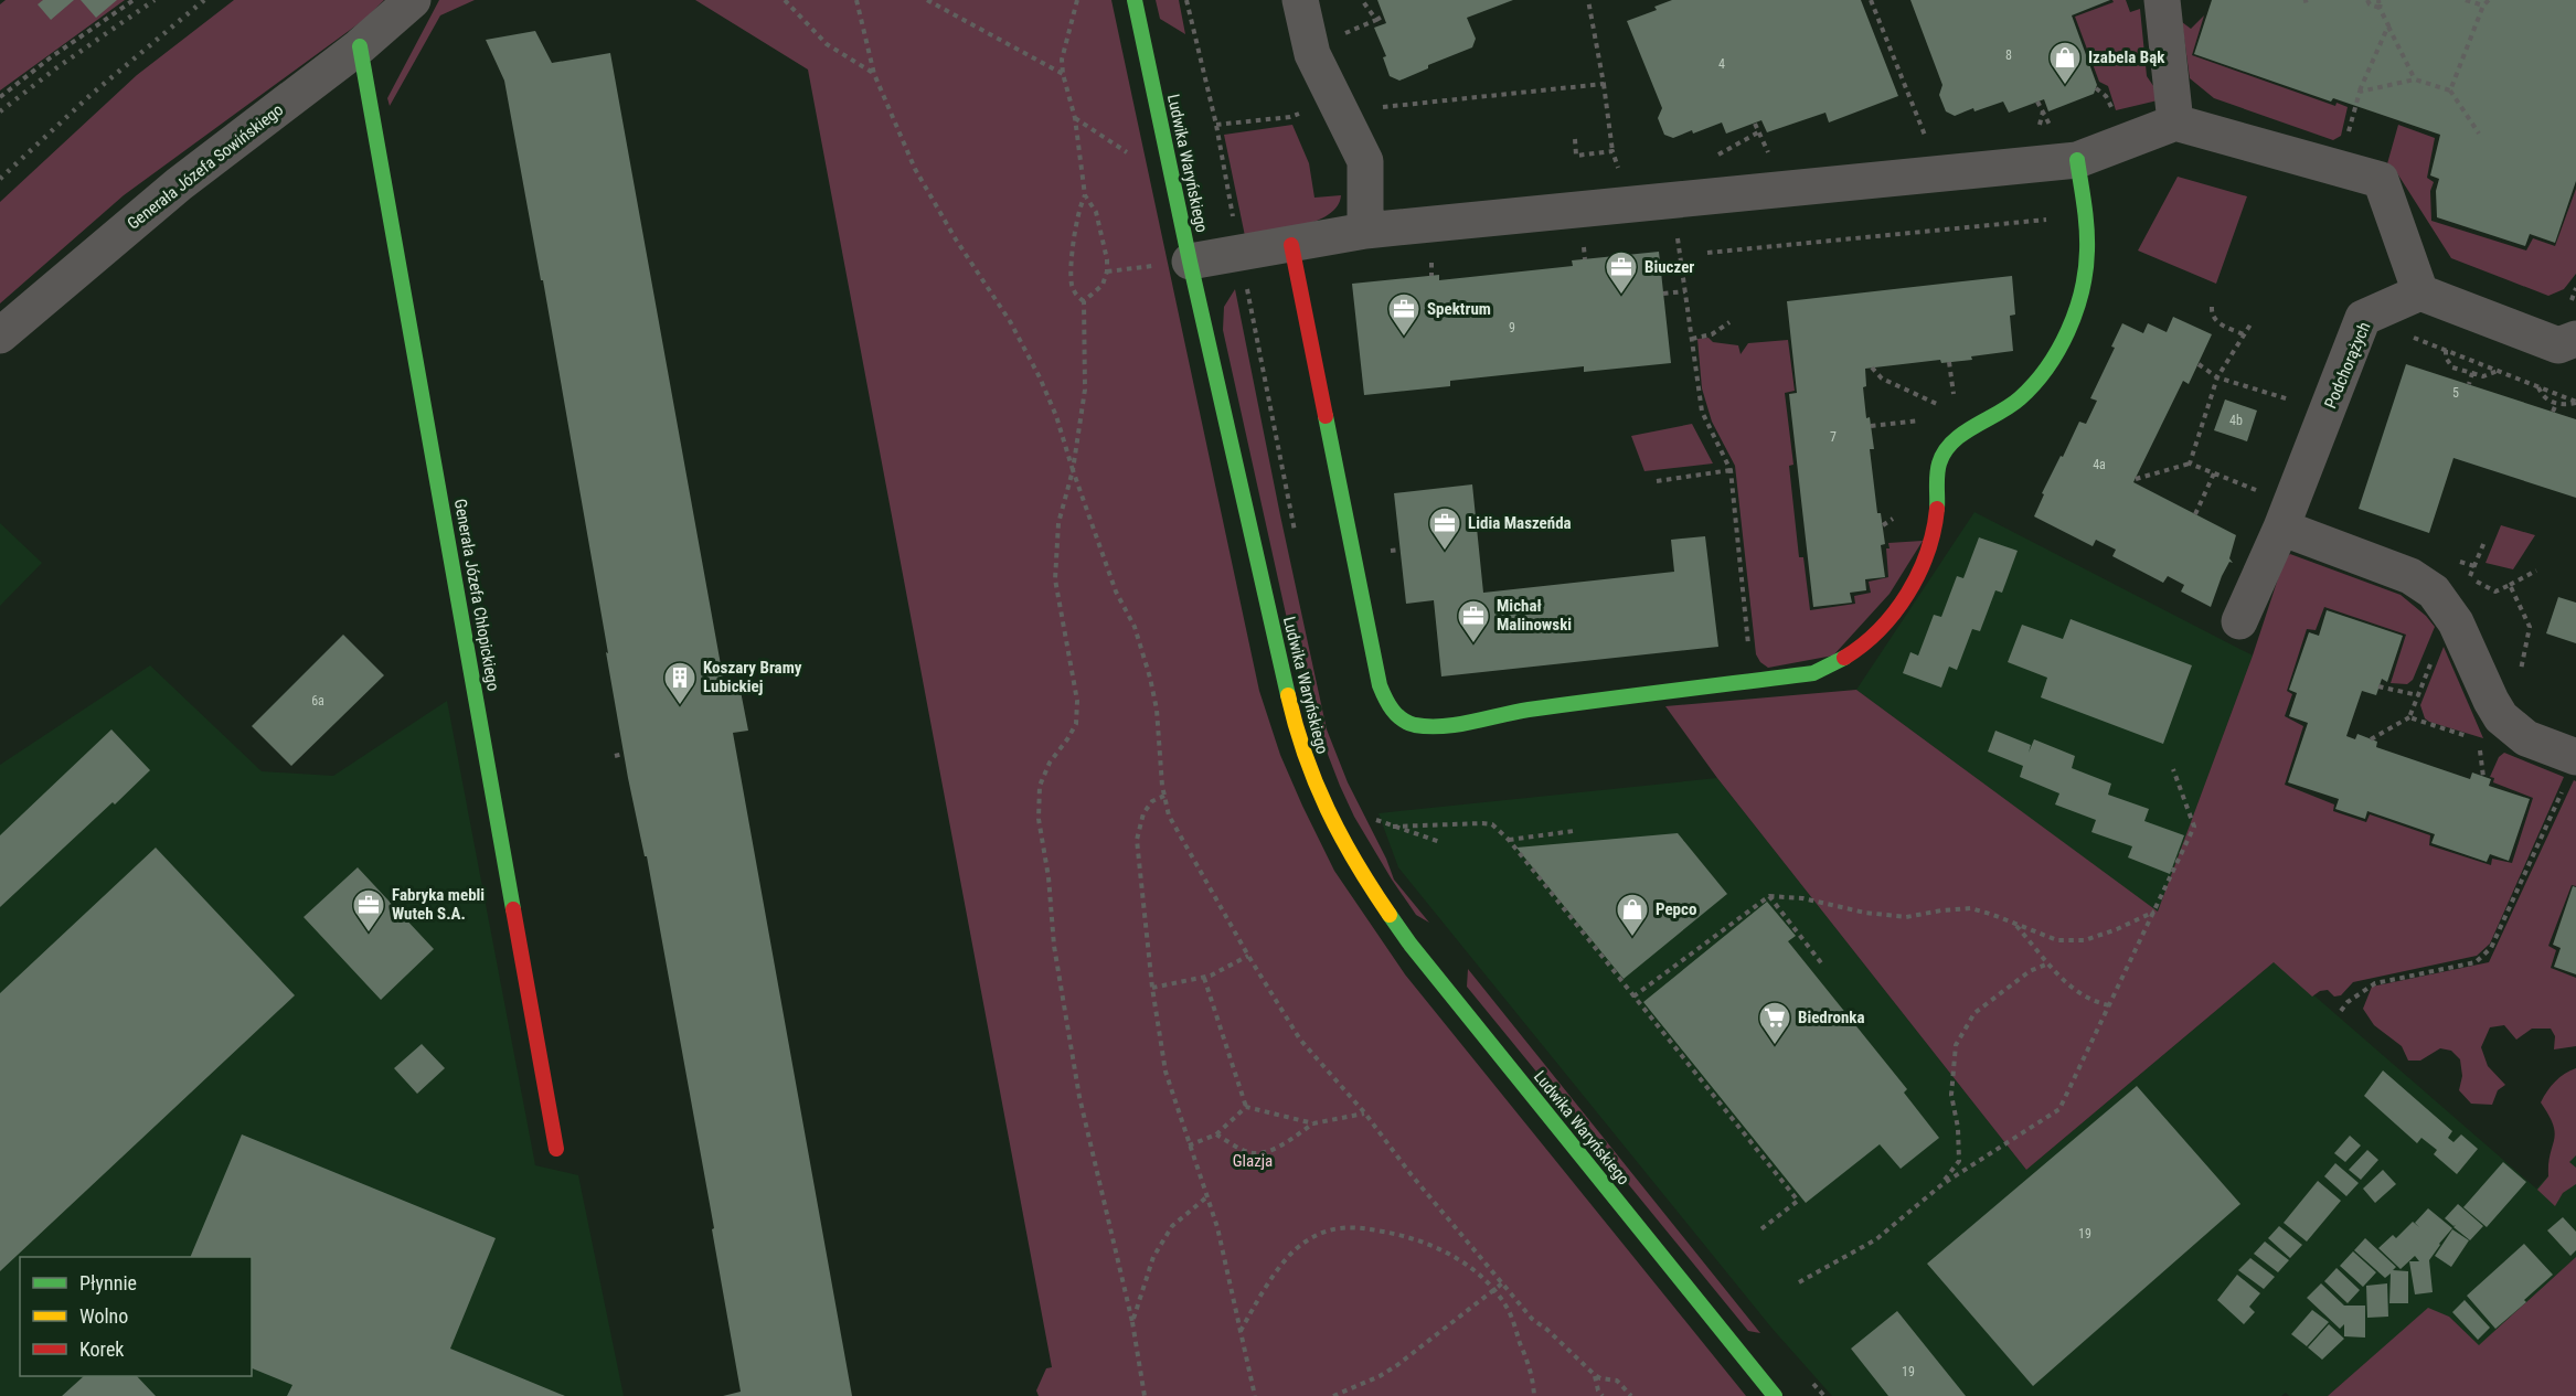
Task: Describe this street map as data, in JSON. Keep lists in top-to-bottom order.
{
  "streets": {
    "street": [
      "Ludwika Waryńskiego",
      "Generała Józefa Sowińskiego",
      "Podchorążych",
      "Generała Józefa Chłopickiego"
    ]
  },
  "crossings": [
    ["Generała Józefa Sowińskiego", "Generała Józefa Chłopickiego"]
  ],
  "parks": ["Glazja"],
  "places": {
    "shop": ["Izabela Bąk", "Pepco"],
    "office": [
      "Biuczer",
      "Spektrum",
      "Lidia Maszeńda",
      "Michał Malinowski",
      "Fabryka mebli Wuteh S.A."
    ],
    "building": ["Koszary Bramy Lubickiej"],
    "supermarket": ["Biedronka"]
  },
  "house_numbers": [
    "8",
    "4",
    "9",
    "5",
    "4b",
    "7",
    "4a",
    "6a",
    "19",
    "19"
  ],
  "legend": ["Płynnie", "Wolno", "Korek"]
}
